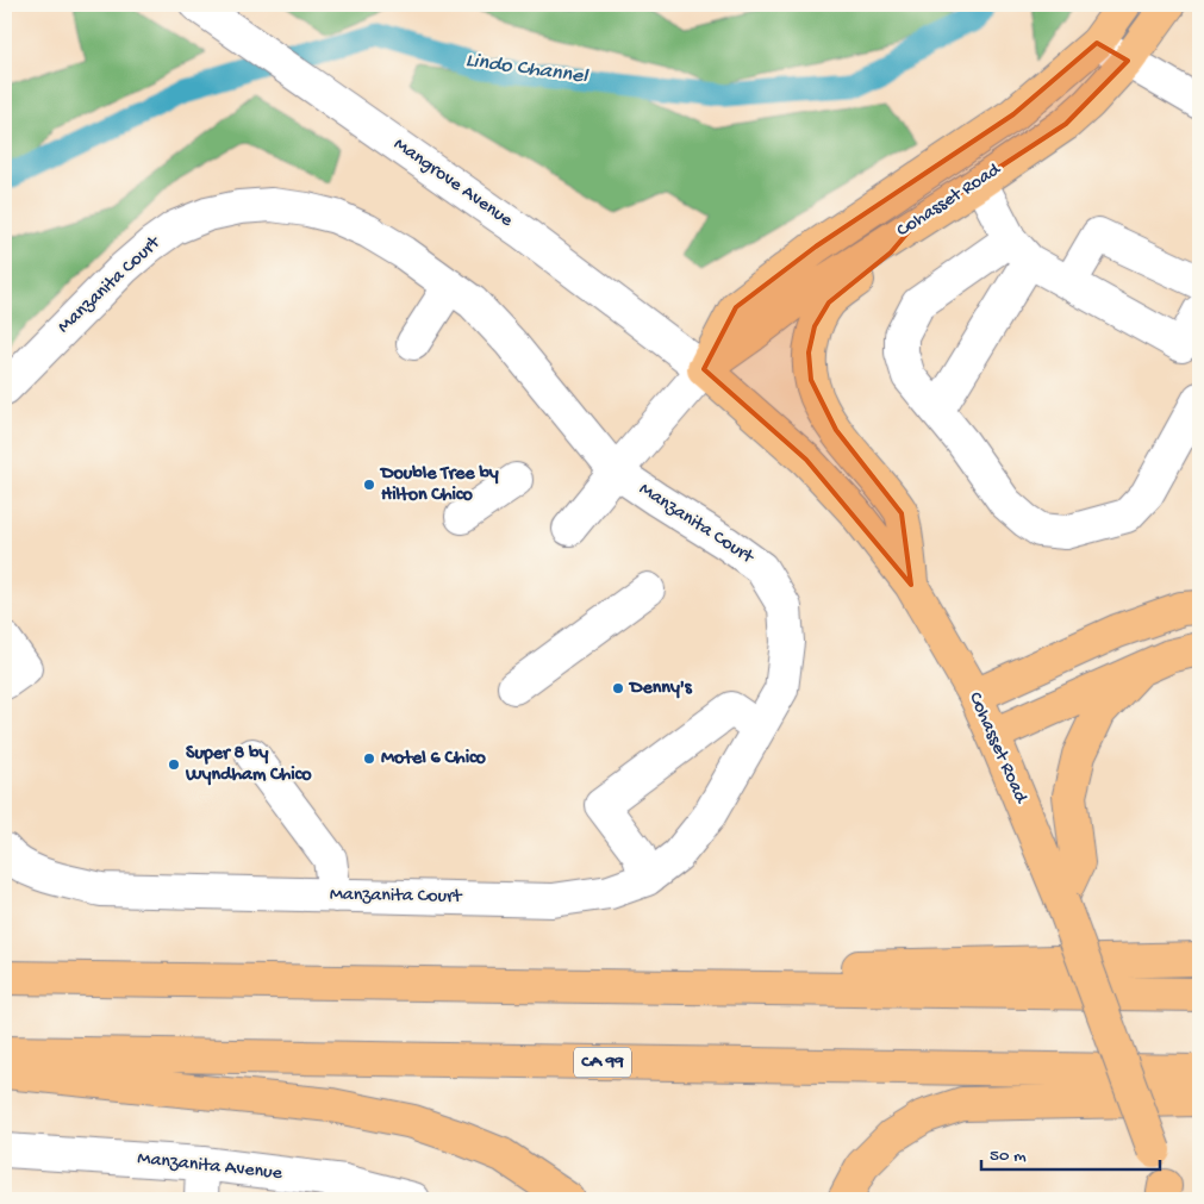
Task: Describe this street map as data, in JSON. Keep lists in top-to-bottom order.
{
  "streets": {
    "main road": ["Cohasset Road", "CA 99"],
    "street": ["Mangrove Avenue", "Manzanita Court", "Manzanita Avenue"]
  },
  "crossings": [
    ["Mangrove Avenue", "Cohasset Road"]
  ],
  "water": ["Lindo Channel"],
  "places": [
    "Double Tree by Hilton Chico",
    "Denny's",
    "Motel 6 Chico",
    "Super 8 by Wyndham Chico"
  ],
  "scale_bar": "50 m"
}
